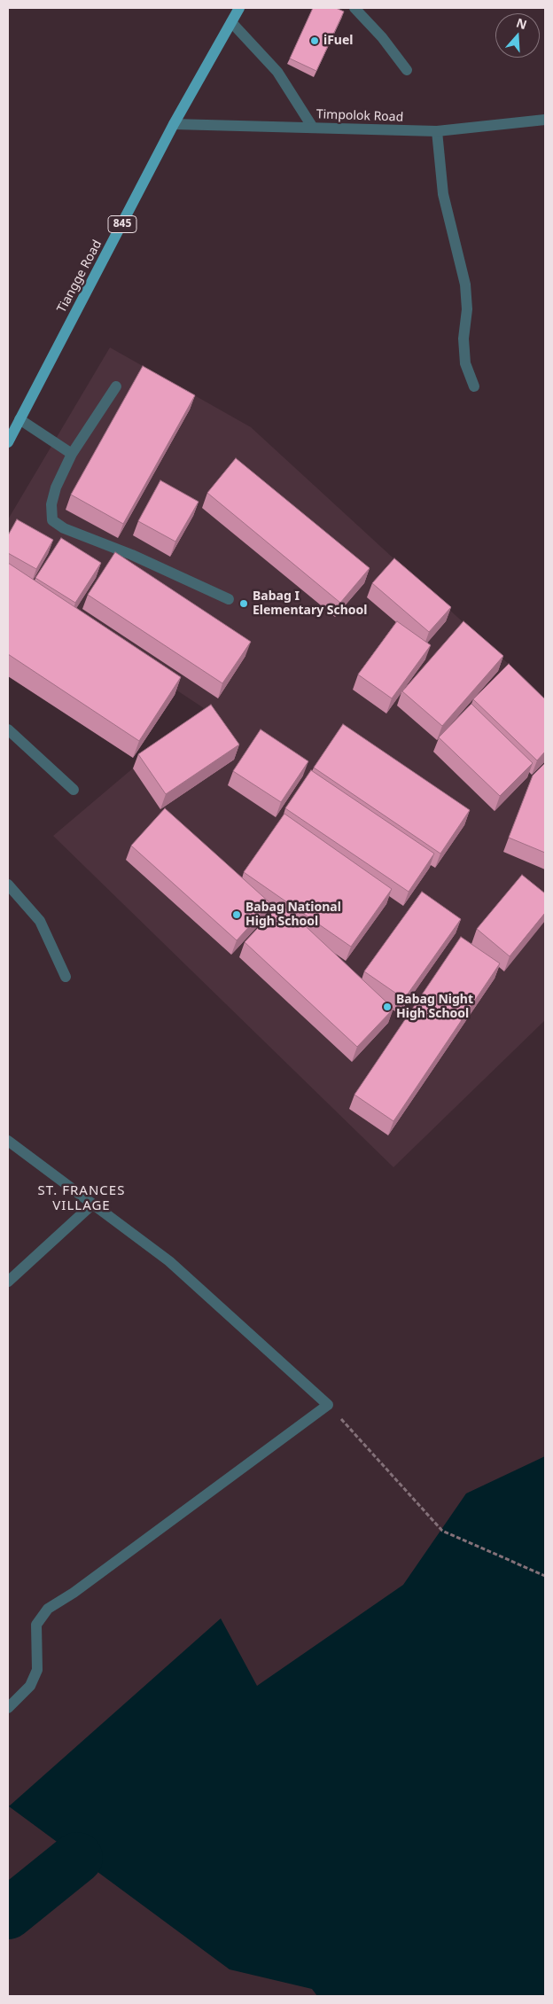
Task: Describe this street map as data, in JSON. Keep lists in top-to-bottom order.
{
  "streets": {
    "main road": ["845", "Tiangge Road"],
    "street": ["Timpolok Road"]
  },
  "crossings": [
    ["Timpolok Road", "Tiangge Road"]
  ],
  "districts": ["ST. FRANCES VILLAGE"],
  "places": [
    "iFuel",
    "Babag I Elementary School",
    "Babag National High School",
    "Babag Night High School"
  ],
  "north": "top"
}
